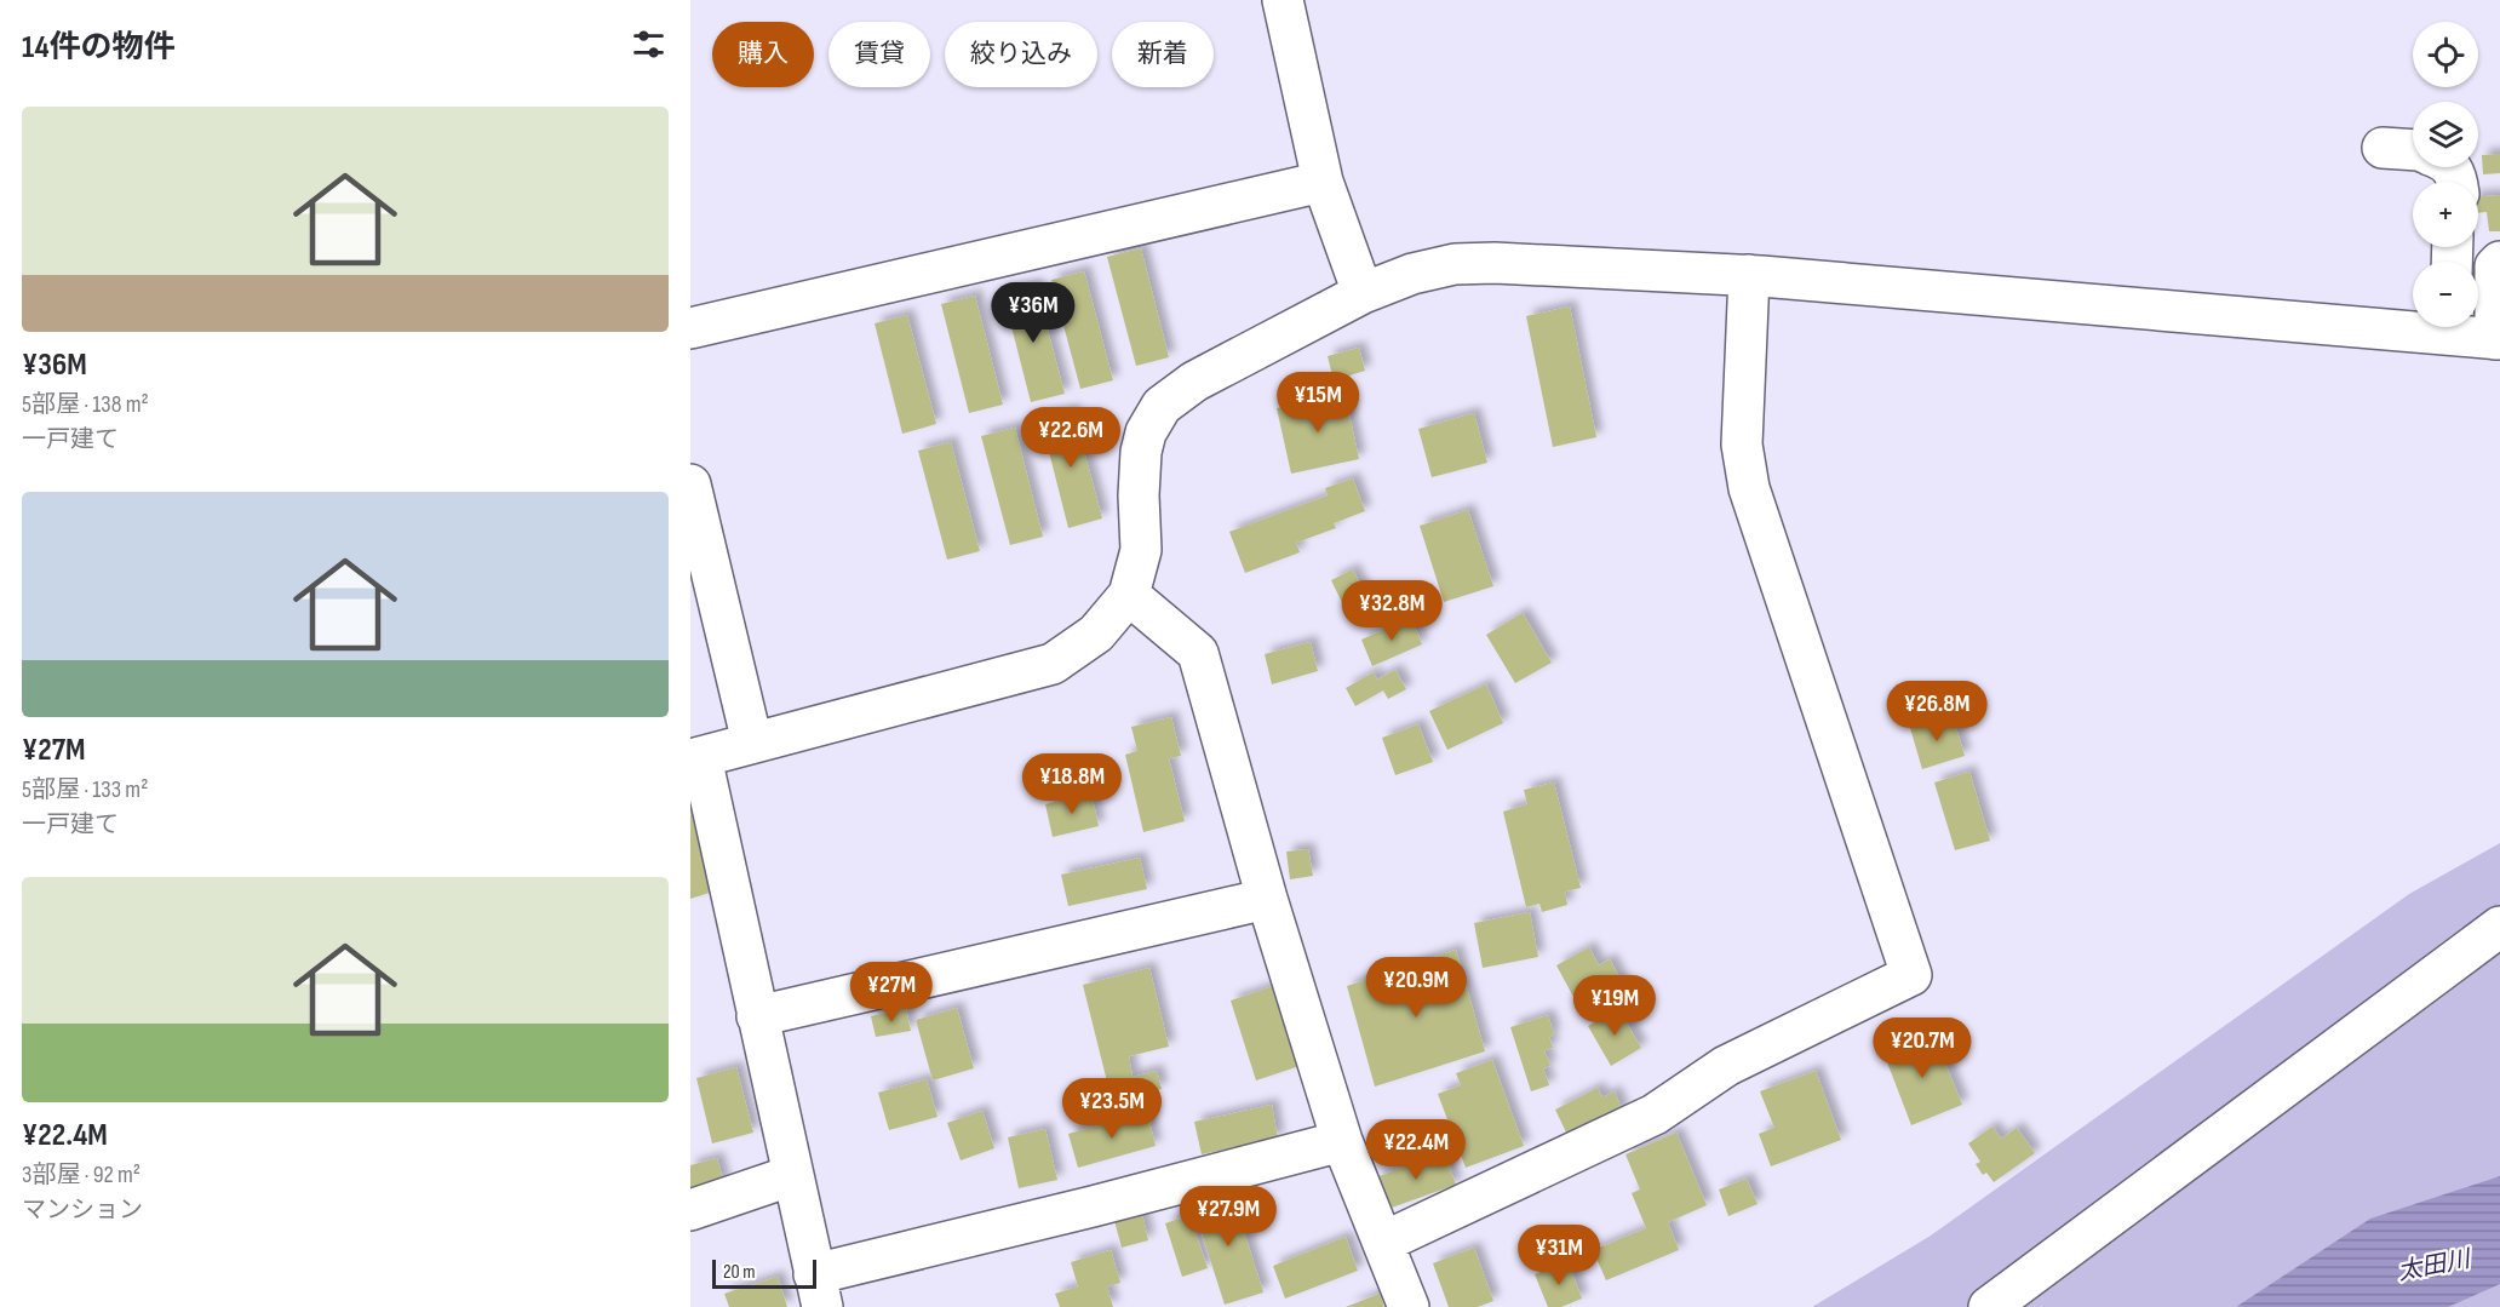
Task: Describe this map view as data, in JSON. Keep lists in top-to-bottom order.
{
  "water": ["太田川"],
  "scale_bar": "20 m",
  "page": {
    "heading": "14件の物件",
    "map_buttons": ["+", "−"],
    "chip": [
      "購入",
      "賃貸",
      "絞り込み",
      "新着"
    ],
    "list": [
      {
        "name": "¥36M",
        "note": "5部屋 · 138 m² · 一戸建て"
      },
      {
        "name": "¥27M",
        "note": "5部屋 · 133 m² · 一戸建て"
      },
      {
        "name": "¥22.4M",
        "note": "3部屋 · 92 m² · マンション"
      }
    ],
    "price": [
      "¥36M",
      "¥15M",
      "¥22.6M",
      "¥32.8M",
      "¥26.8M",
      "¥18.8M",
      "¥20.9M",
      "¥27M",
      "¥19M",
      "¥20.7M",
      "¥23.5M",
      "¥22.4M",
      "¥27.9M",
      "¥31M"
    ],
    "scale": "20 m"
  }
}
